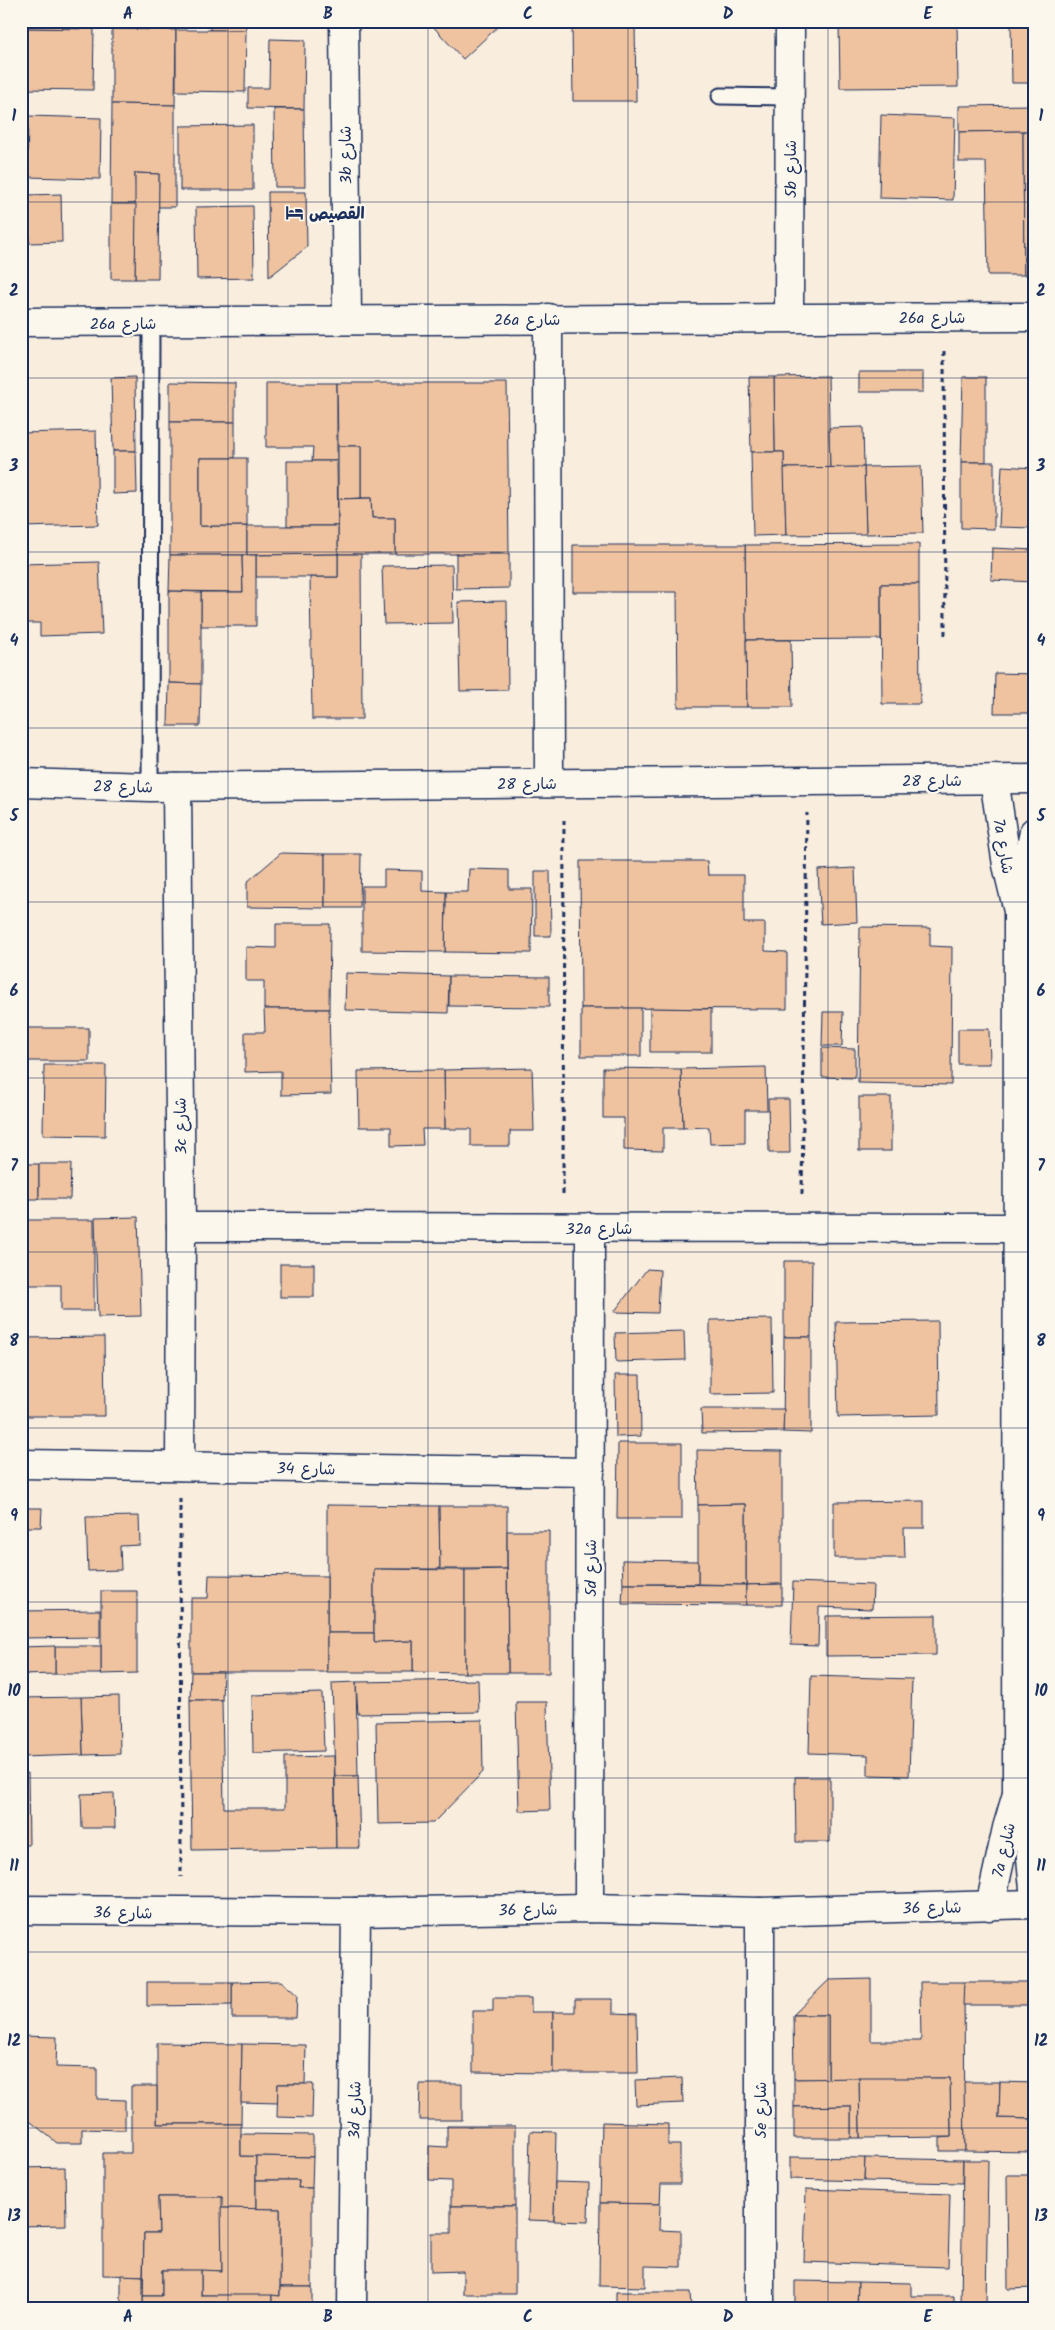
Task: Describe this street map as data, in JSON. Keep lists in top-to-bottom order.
{
  "streets": {
    "street": [
      "3b شارع",
      "5b شارع",
      "26a شارع",
      "شارع 28",
      "7a شارع",
      "3c شارع",
      "32a شارع",
      "شارع 34",
      "5d شارع",
      "شارع 36",
      "3d شارع",
      "5e شارع"
    ]
  },
  "crossings": [
    ["3b شارع", "26a شارع"],
    ["5b شارع", "26a شارع"],
    ["شارع 28", "7a شارع"],
    ["شارع 28", "3c شارع"],
    ["7a شارع", "32a شارع"],
    ["7a شارع", "شارع 36"],
    ["3c شارع", "32a شارع"],
    ["3c شارع", "شارع 34"],
    ["32a شارع", "5d شارع"],
    ["شارع 34", "5d شارع"],
    ["5d شارع", "شارع 36"],
    ["شارع 36", "3d شارع"],
    ["شارع 36", "5e شارع"]
  ],
  "places": {
    "hotel": ["القصيص"]
  },
  "grid": {
    "columns": [
      "A",
      "B",
      "C",
      "D",
      "E"
    ],
    "rows": [
      "1",
      "2",
      "3",
      "4",
      "5",
      "6",
      "7",
      "8",
      "9",
      "10",
      "11",
      "12",
      "13"
    ]
  }
}
